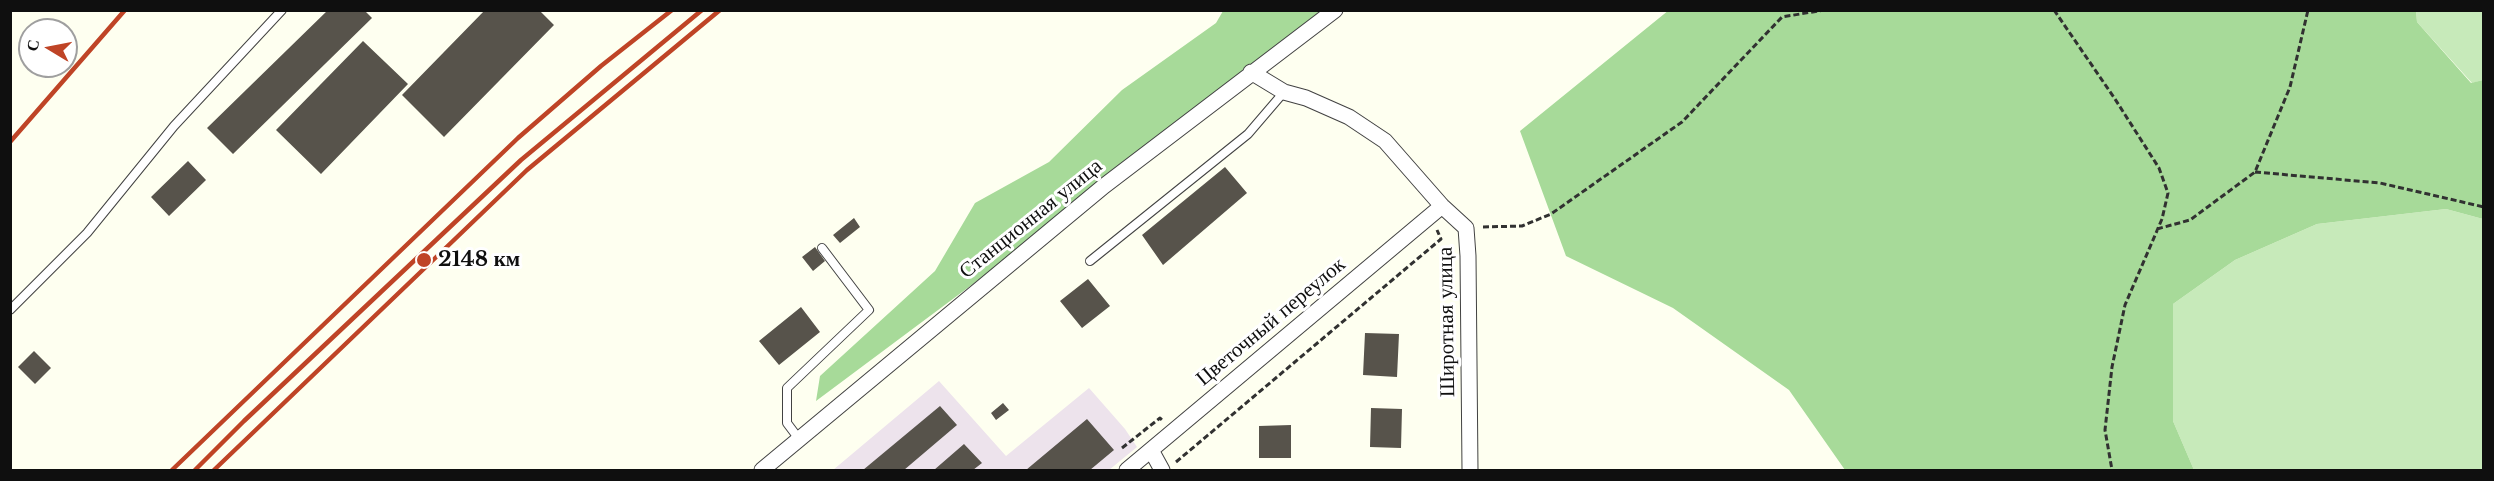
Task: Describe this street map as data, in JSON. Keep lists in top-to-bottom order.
{
  "streets": {
    "street": ["Станционная улица", "Цветочный переулок", "Широтная улица"]
  },
  "crossings": [
    ["Станционная улица", "Широтная улица"],
    ["Цветочный переулок", "Широтная улица"]
  ],
  "places": ["2148 км"],
  "north": "left"
}
